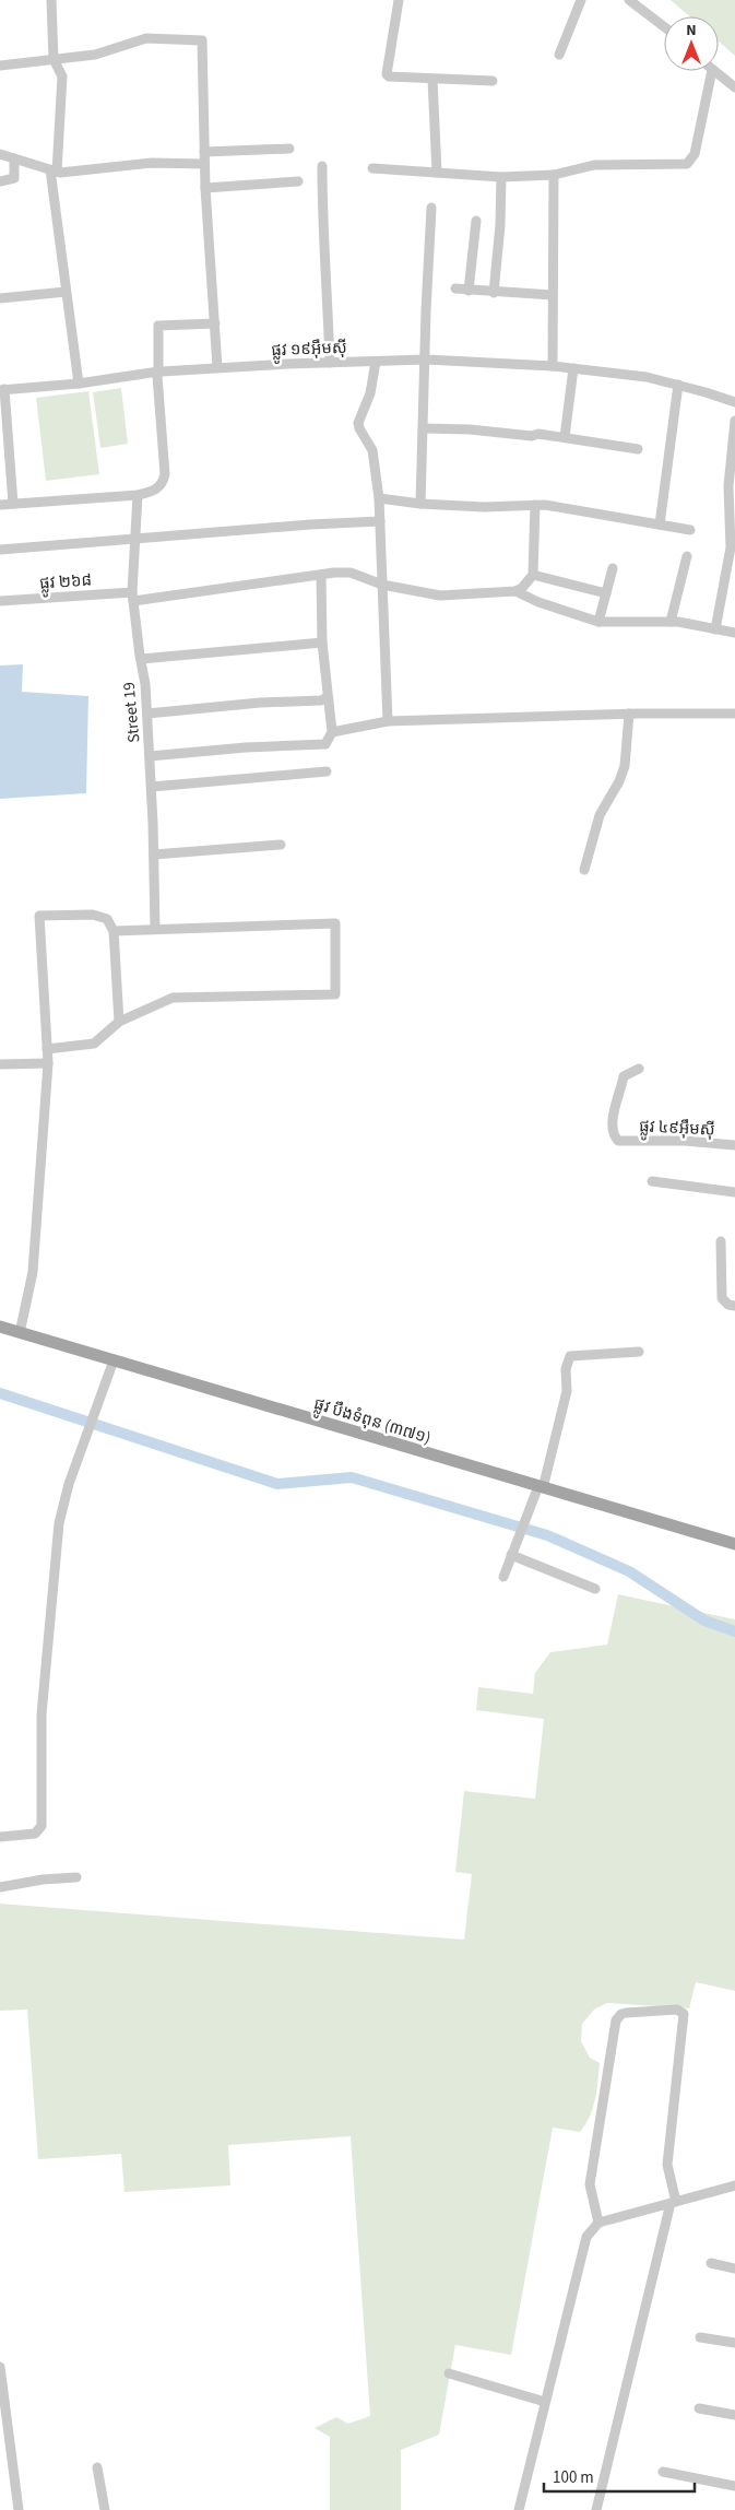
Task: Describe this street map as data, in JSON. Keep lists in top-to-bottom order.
{
  "streets": {
    "main road": ["ផ្លូវ បឹងទំពុន (៣៧១)"],
    "street": [
      "ផ្លូវ ១៩អ៊ឹមស៊ី",
      "ផ្លូវ ២៦៨",
      "Street 19",
      "ផ្លូវ ៤៩អ៊ឹមស៊ី"
    ]
  },
  "crossings": [
    ["ផ្លូវ ២៦៨", "Street 19"]
  ],
  "scale_bar": "100 m",
  "north": "top"
}
